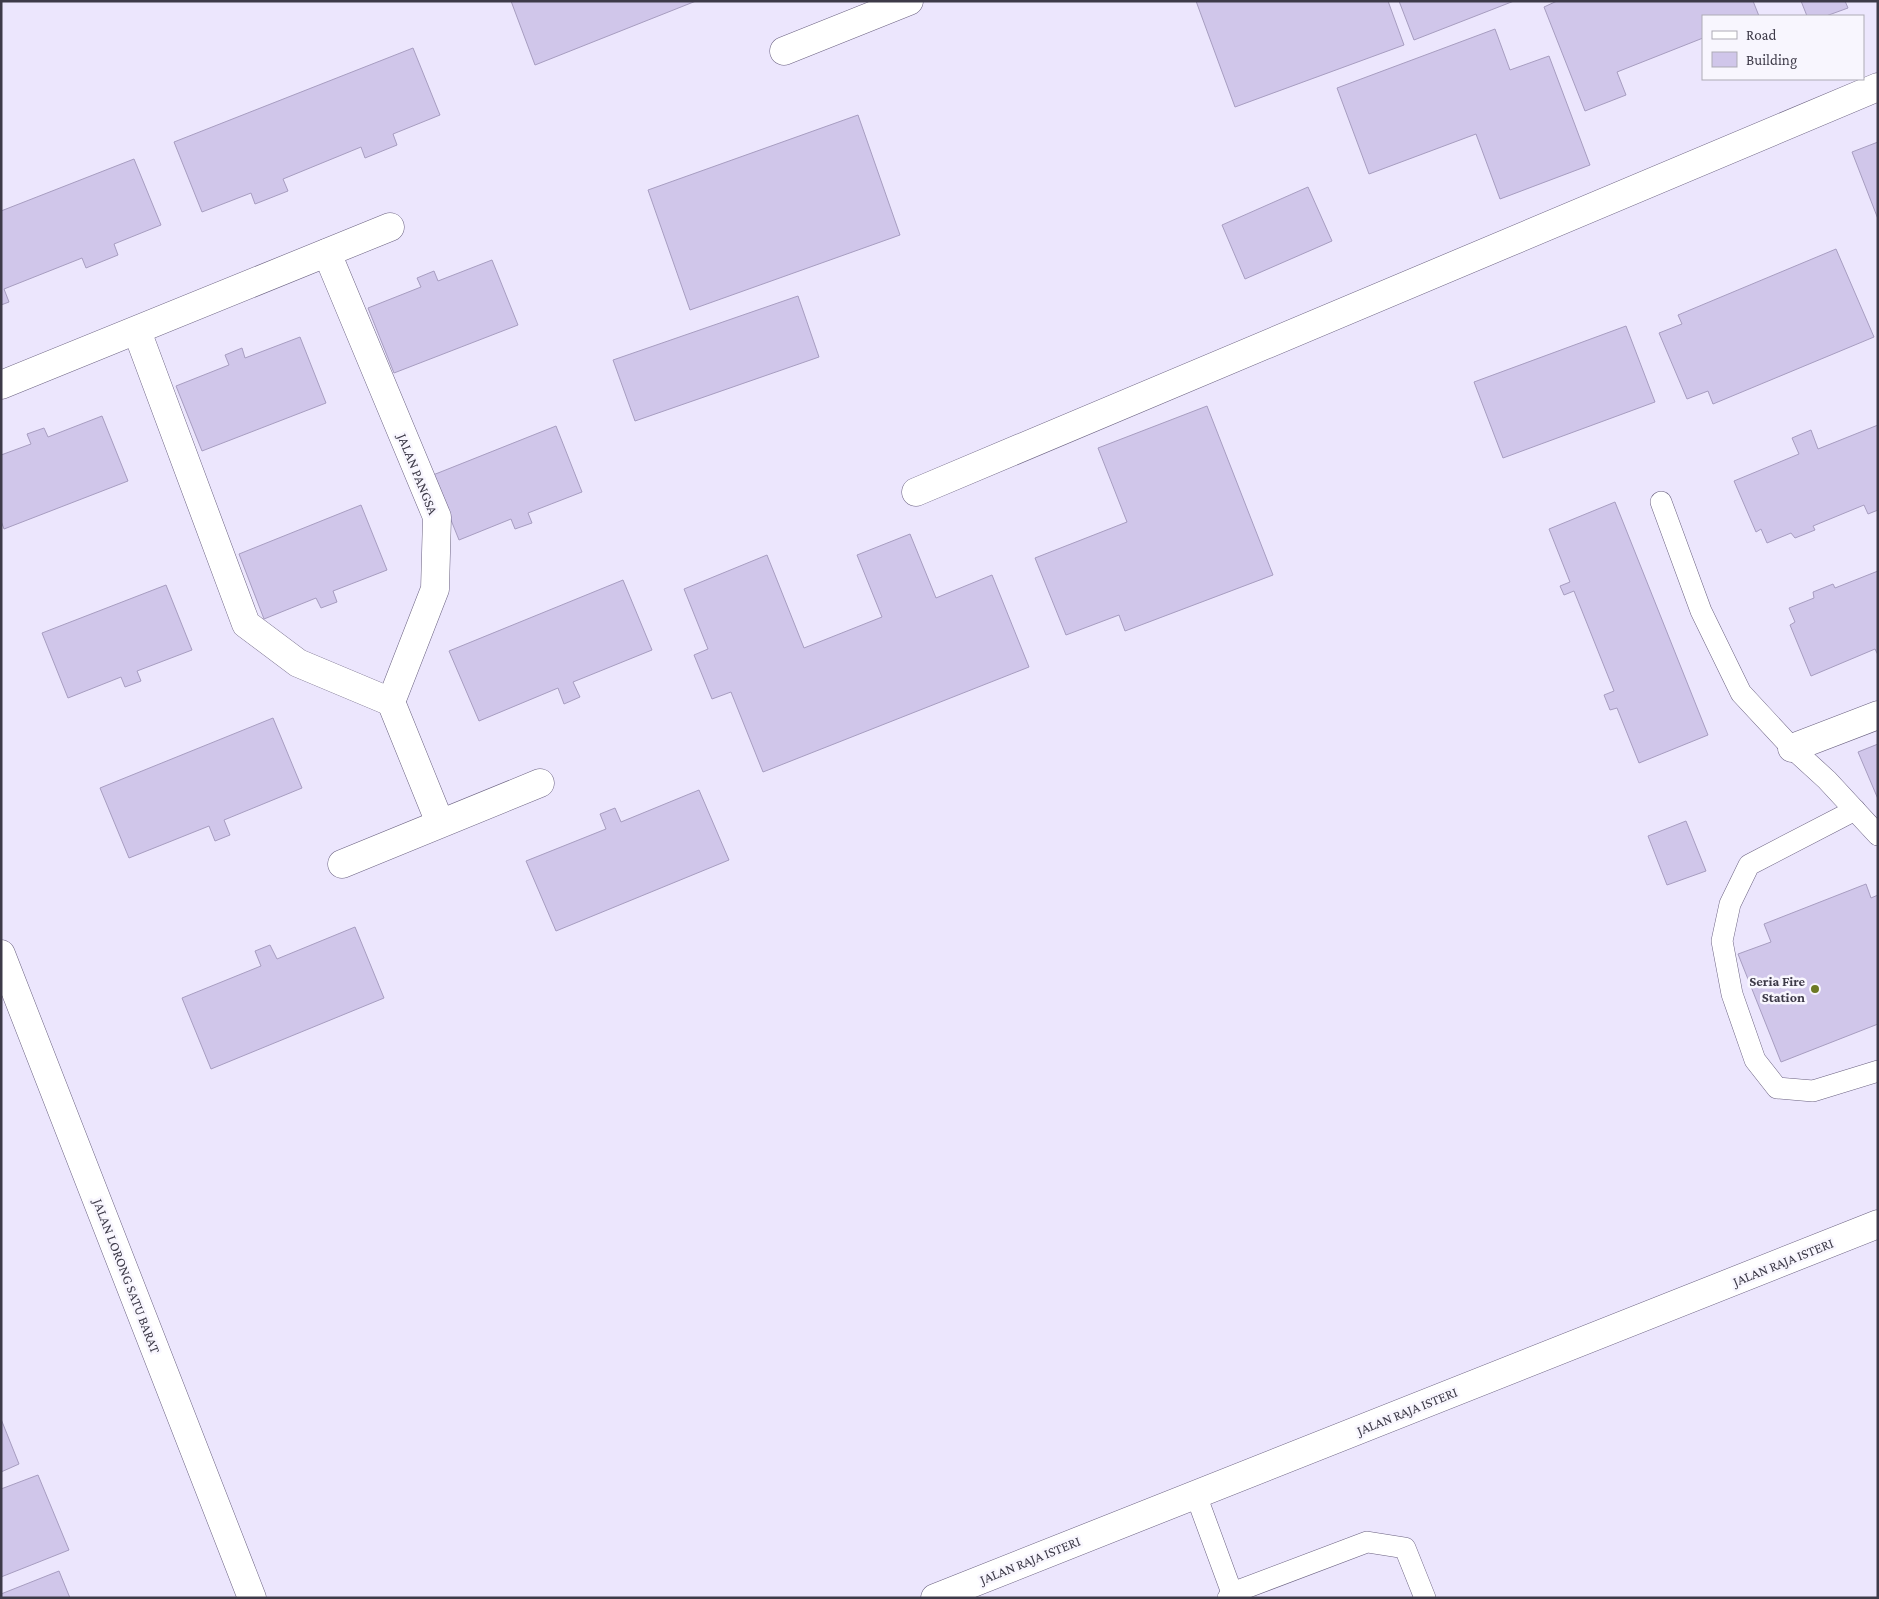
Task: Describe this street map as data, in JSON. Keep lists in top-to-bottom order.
{
  "streets": {
    "street": ["JALAN PANGSA", "JALAN RAJA ISTERI", "JALAN LORONG SATU BARAT"]
  },
  "places": ["Seria Fire Station"],
  "legend": ["Road", "Building"]
}
